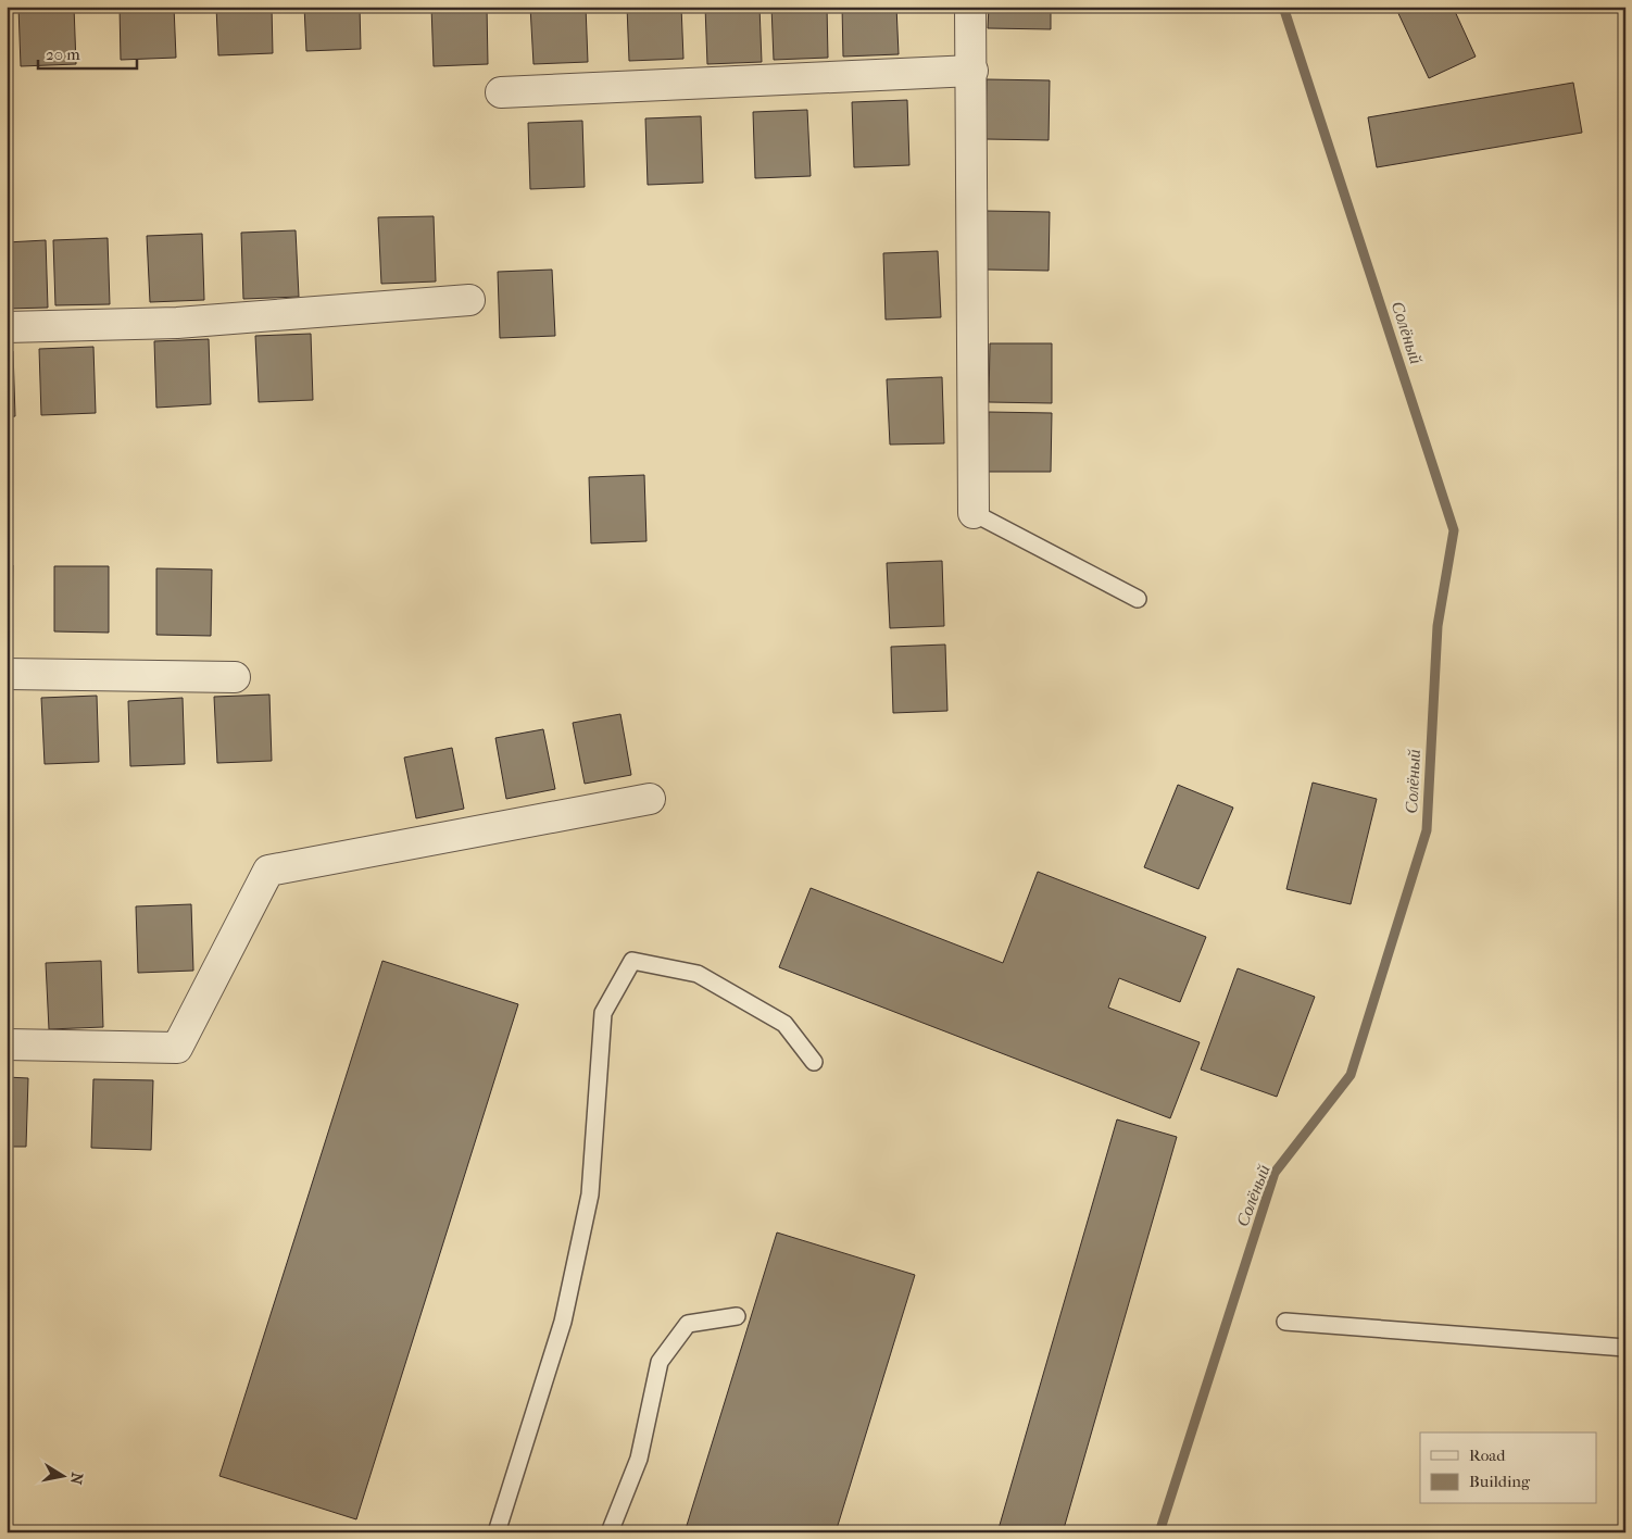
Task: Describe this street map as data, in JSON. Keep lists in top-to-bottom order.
{
  "water": ["Солёный"],
  "legend": ["Road", "Building"],
  "scale_bar": "20 m",
  "north": "right"
}
